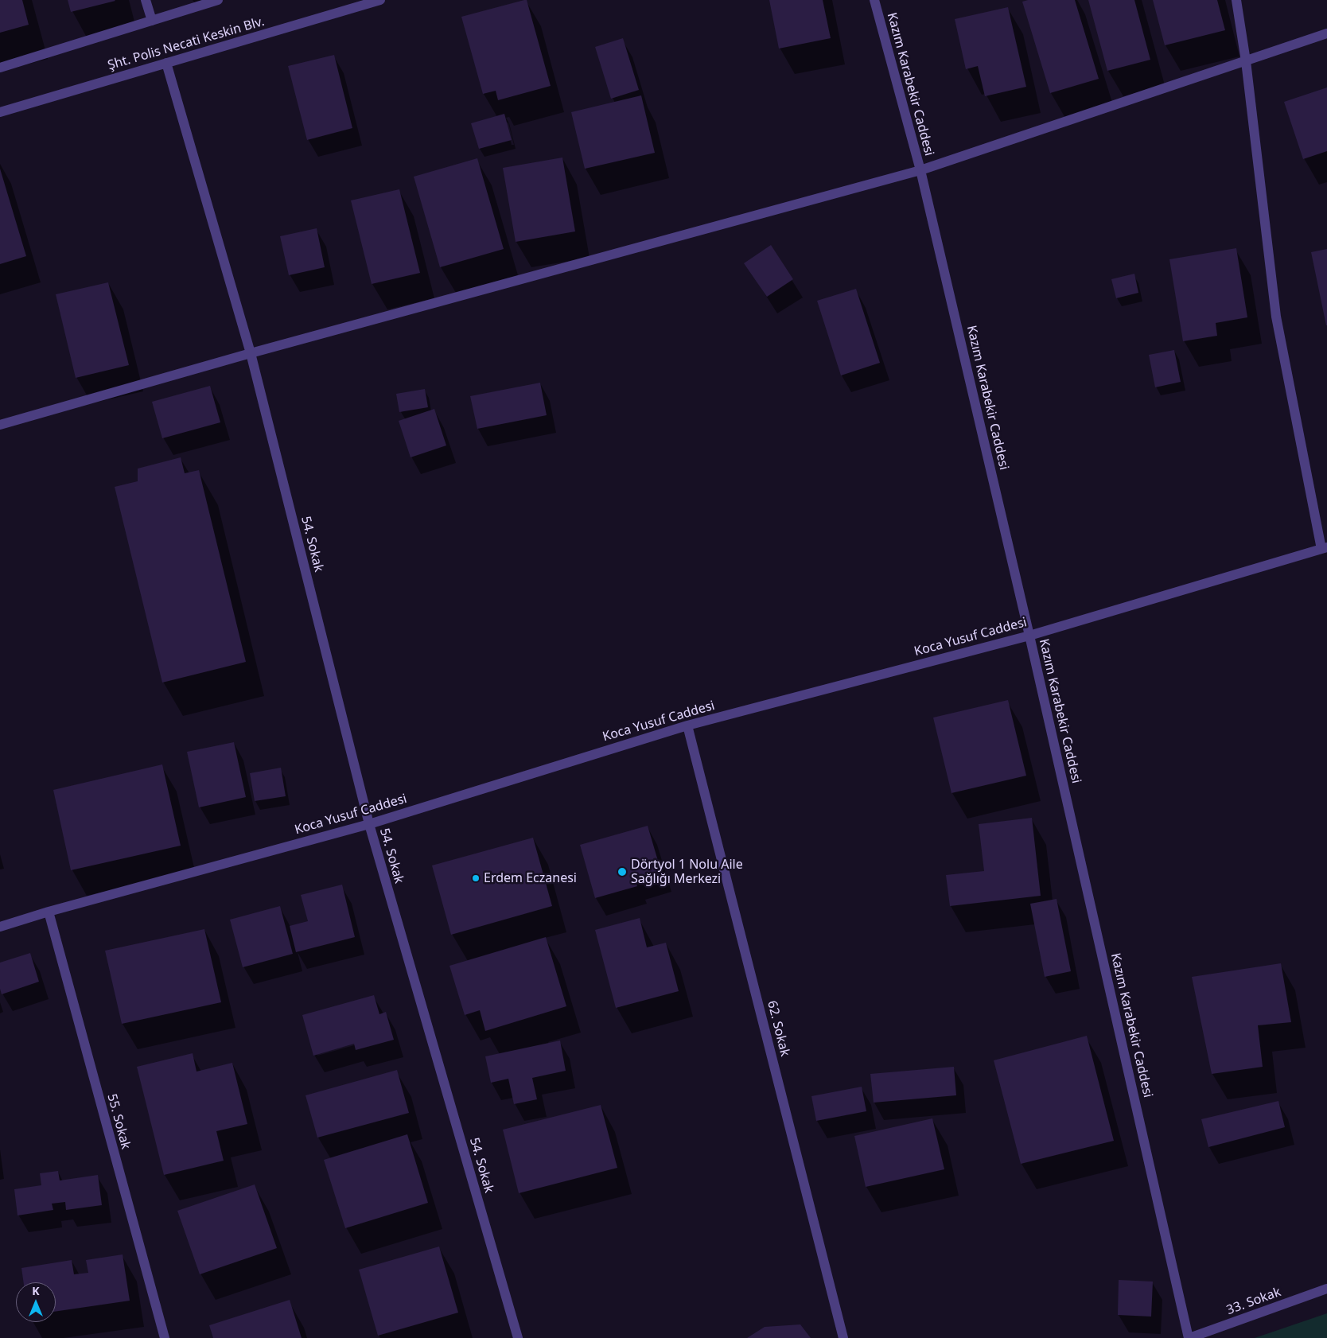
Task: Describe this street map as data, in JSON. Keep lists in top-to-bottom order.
{
  "streets": {
    "street": [
      "Şht. Polis Necati Keskin Blv.",
      "Kazım Karabekir Caddesi",
      "54. Sokak",
      "Koca Yusuf Caddesi",
      "62. Sokak",
      "55. Sokak",
      "33. Sokak"
    ]
  },
  "crossings": [
    ["Şht. Polis Necati Keskin Blv.", "54. Sokak"],
    ["Kazım Karabekir Caddesi", "Koca Yusuf Caddesi"],
    ["Kazım Karabekir Caddesi", "33. Sokak"],
    ["54. Sokak", "Koca Yusuf Caddesi"],
    ["Koca Yusuf Caddesi", "62. Sokak"],
    ["Koca Yusuf Caddesi", "55. Sokak"]
  ],
  "places": ["Dörtyol 1 Nolu Aile Sağlığı Merkezi", "Erdem Eczanesi"],
  "north": "top"
}
